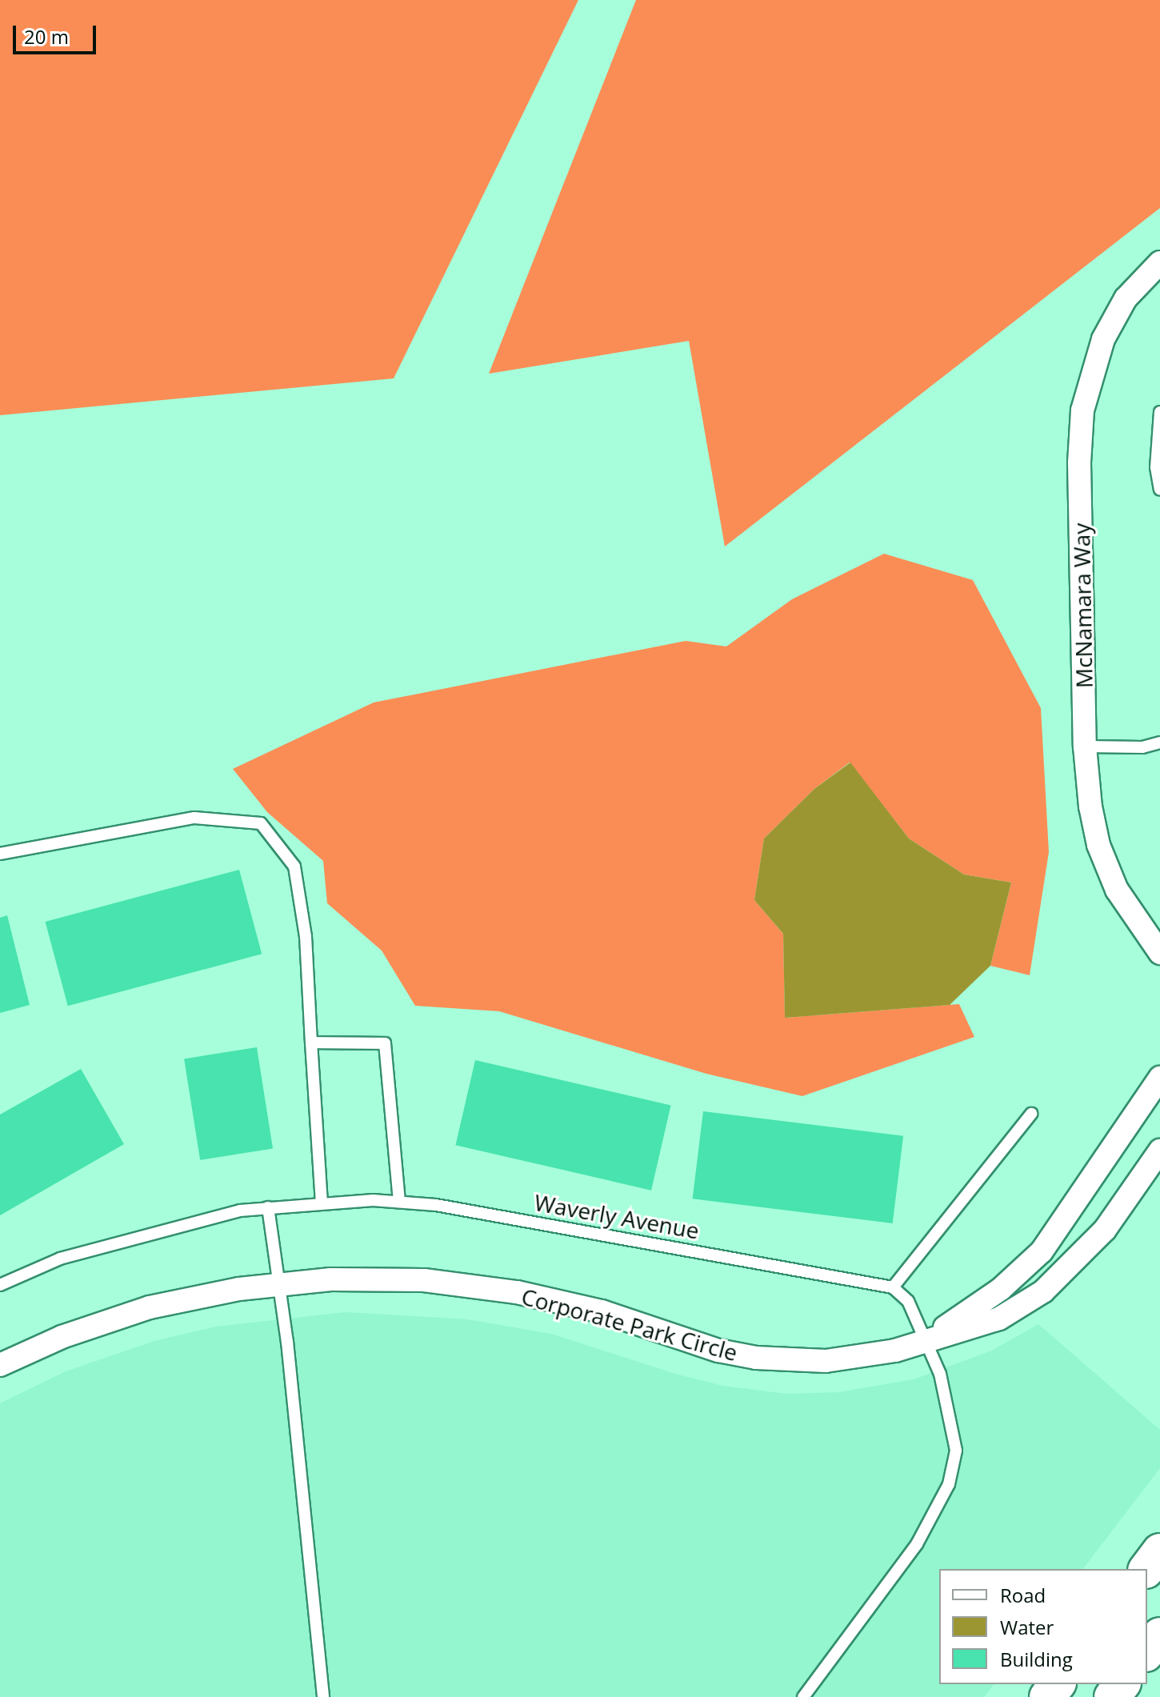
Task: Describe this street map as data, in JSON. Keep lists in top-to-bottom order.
{
  "streets": {
    "street": ["McNamara Way", "Corporate Park Circle"],
    "lane": ["Waverly Avenue"]
  },
  "legend": ["Road", "Water", "Building"],
  "scale_bar": "20 m"
}
